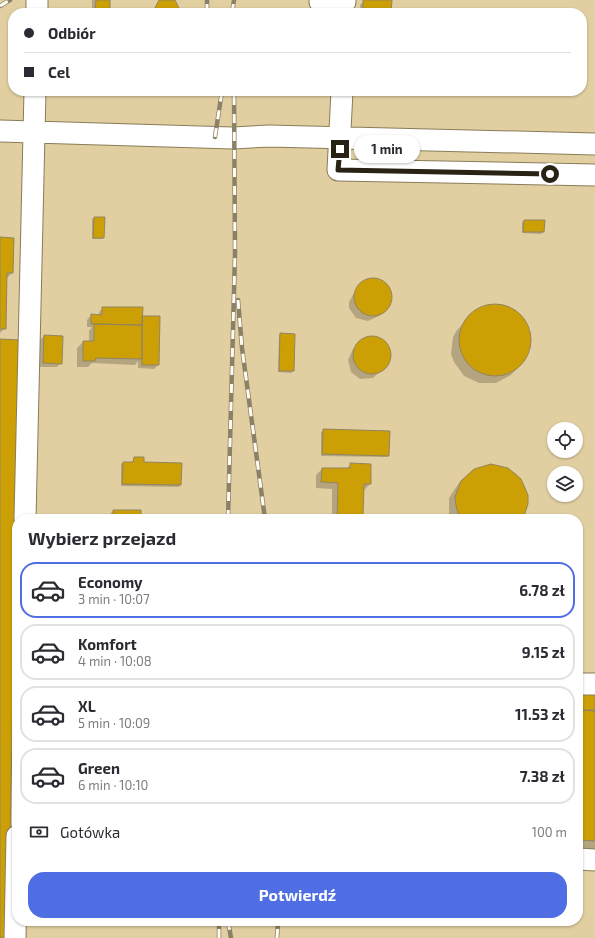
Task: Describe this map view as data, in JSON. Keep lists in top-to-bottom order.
{
  "page": {
    "banner": ["Odbiór", "Cel"],
    "bubble": "1 min",
    "heading": "Wybierz przejazd",
    "list": [
      {
        "name": "Economy",
        "note": "3 min · 10:07",
        "value": "6.78 zł"
      },
      {
        "name": "Komfort",
        "note": "4 min · 10:08",
        "value": "9.15 zł"
      },
      {
        "name": "XL",
        "note": "5 min · 10:09",
        "value": "11.53 zł"
      },
      {
        "name": "Green",
        "note": "6 min · 10:10",
        "value": "7.38 zł"
      }
    ],
    "pay": ["Gotówka", "100 m"],
    "buttons": "Potwierdź"
  }
}
